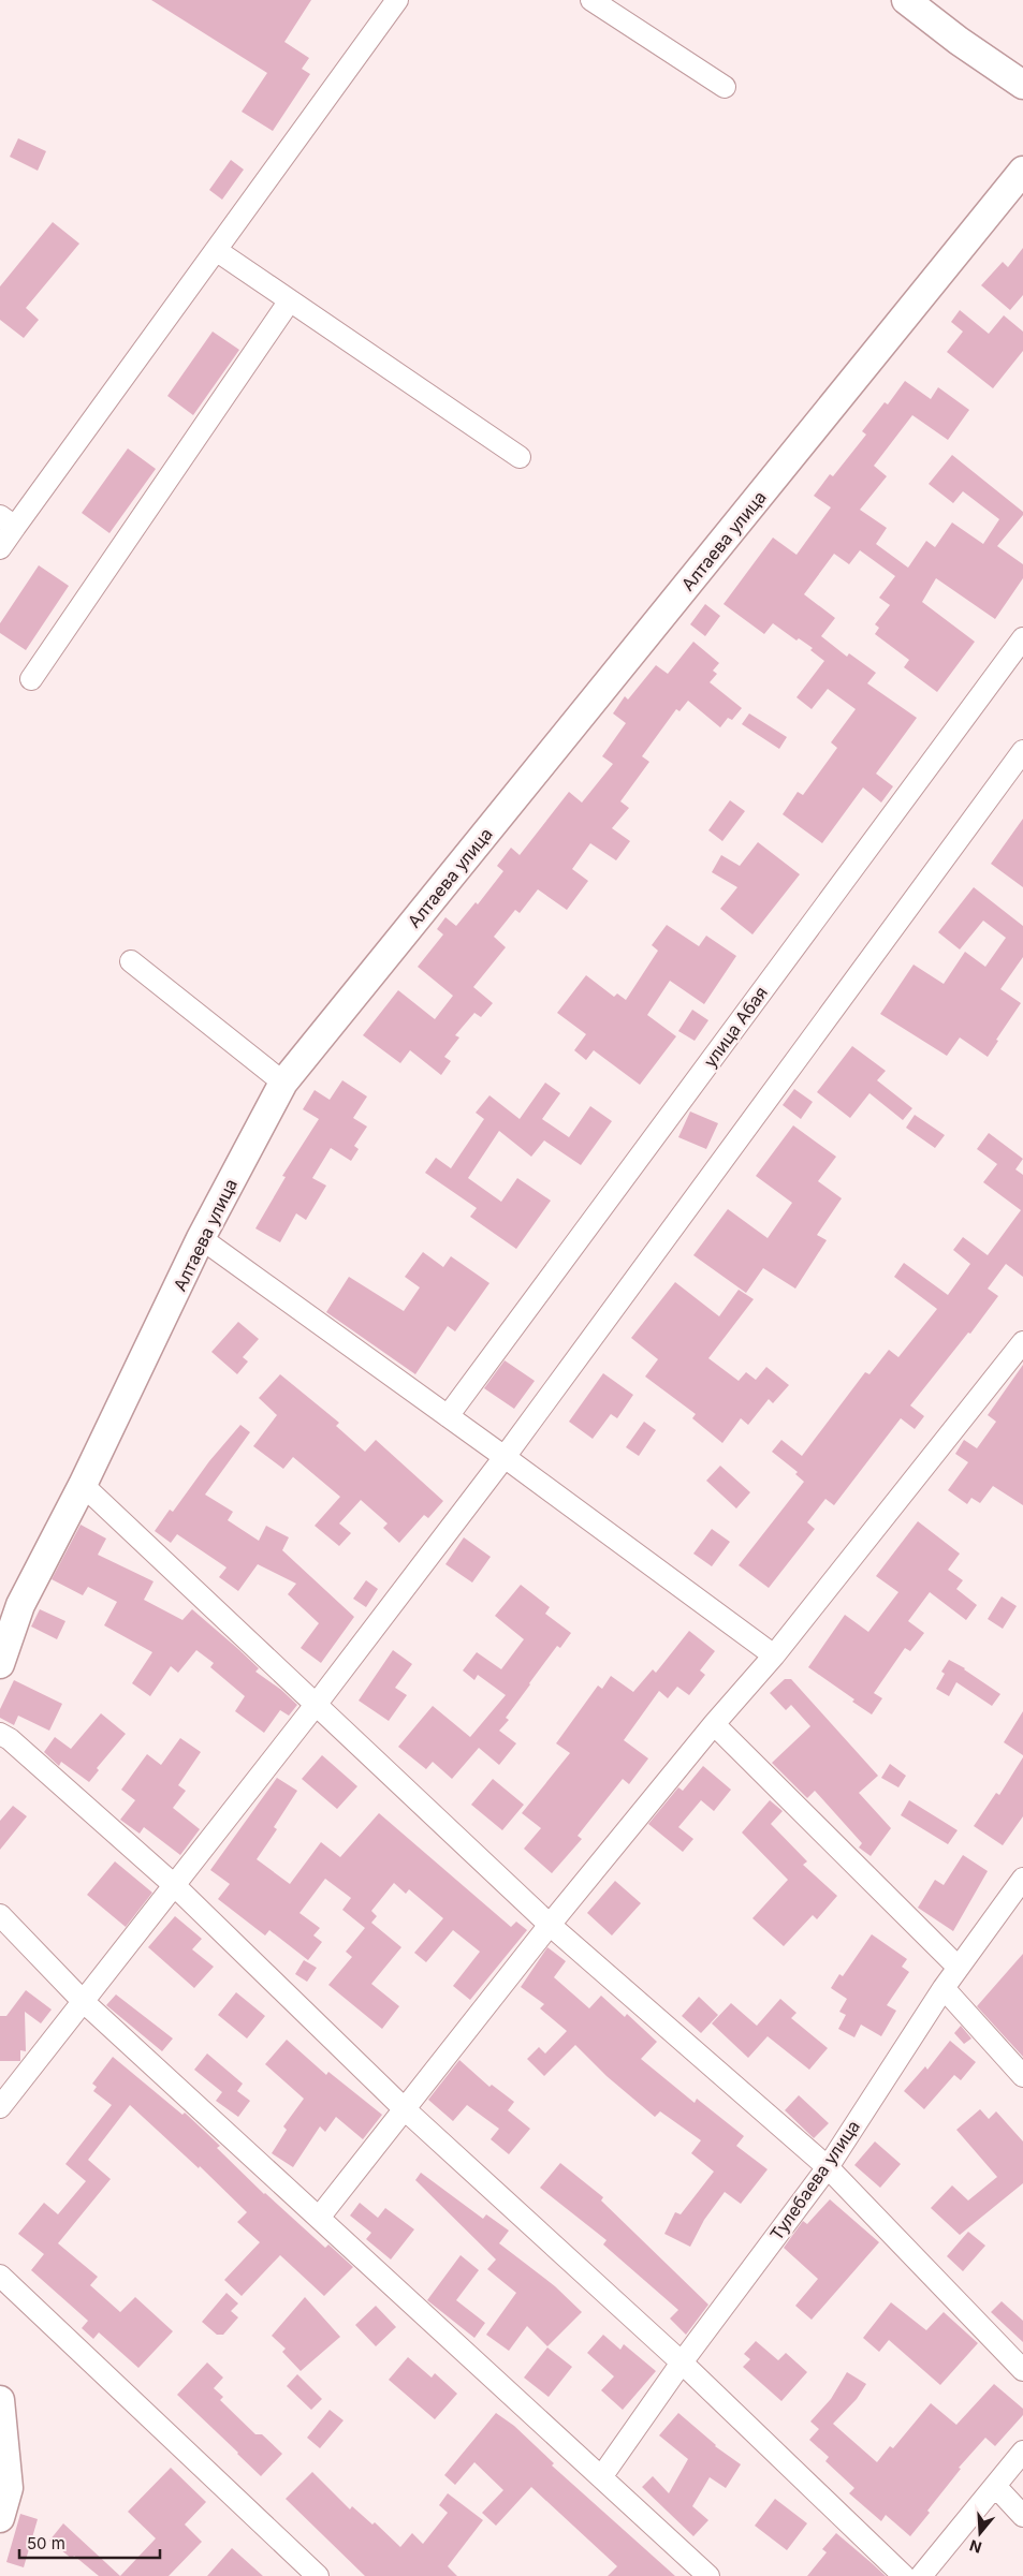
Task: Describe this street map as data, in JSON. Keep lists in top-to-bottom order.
{
  "streets": {
    "main road": ["Алтаева улица"],
    "street": ["улица Абая", "Тулебаева улица"]
  },
  "scale_bar": "50 m",
  "north": "bottom"
}
